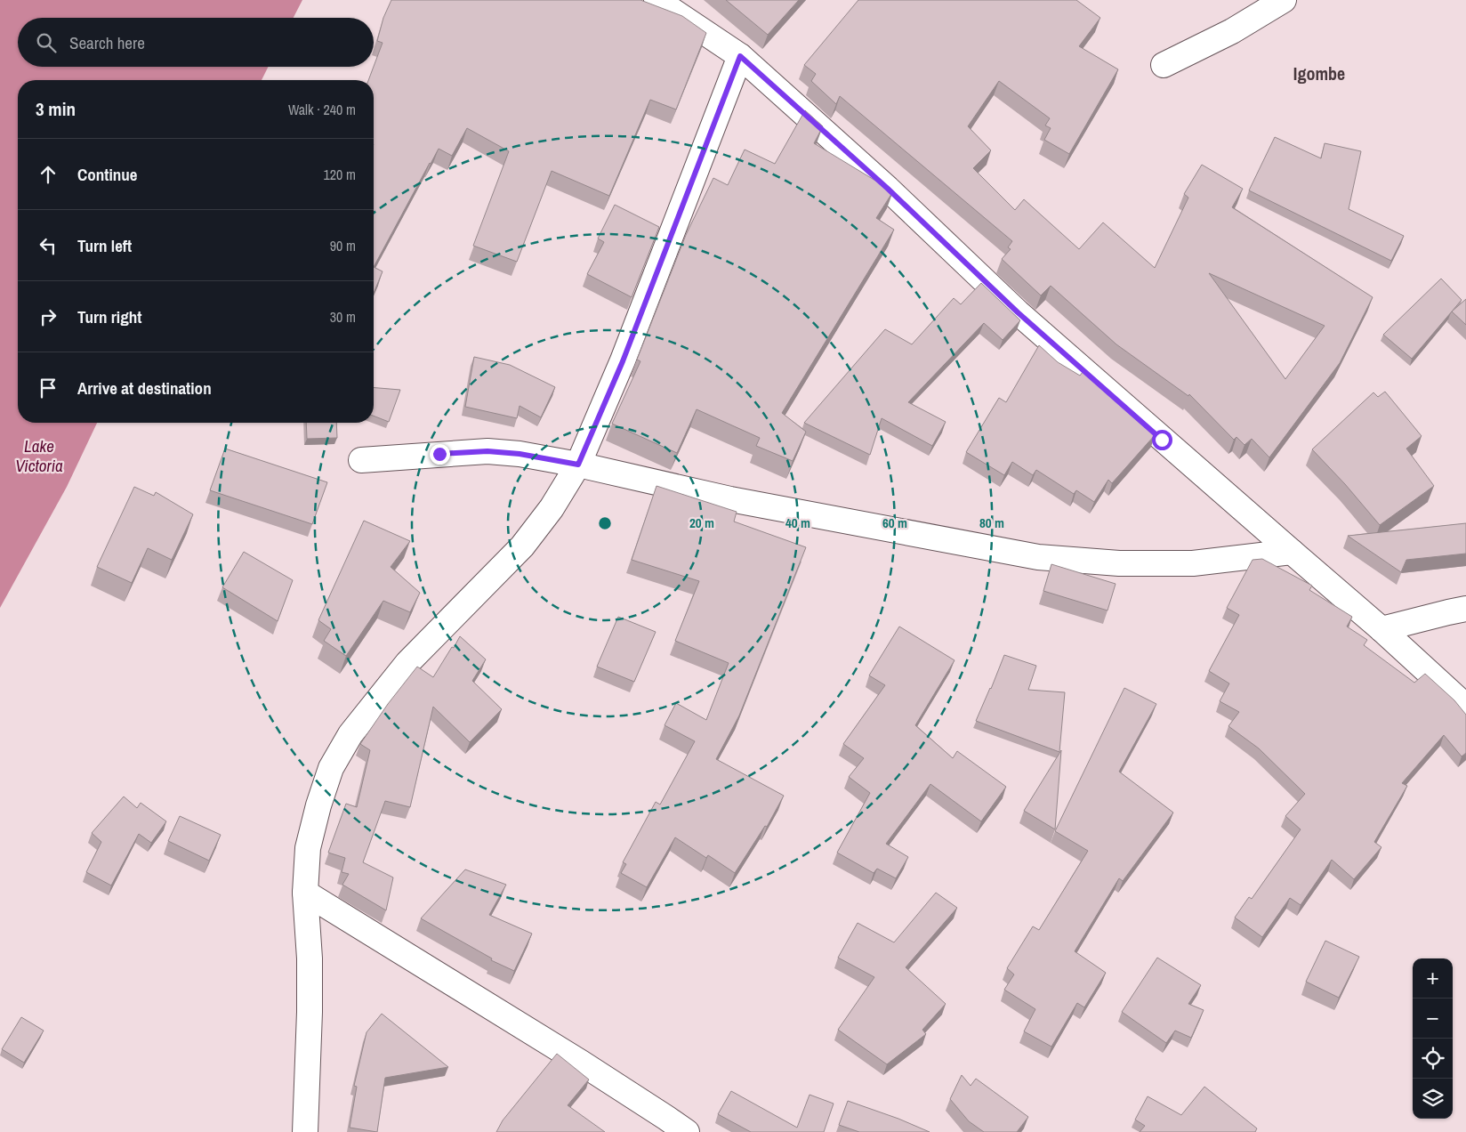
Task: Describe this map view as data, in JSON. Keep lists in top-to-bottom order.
{
  "districts": ["Igombe"],
  "water": ["Lake Victoria"],
  "page": {
    "search": "Search here",
    "heading": ["3 min", "Walk · 240 m"],
    "list": [
      ["Continue", "120 m"],
      ["Turn left", "90 m"],
      ["Turn right", "30 m"],
      "Arrive at destination"
    ],
    "map_buttons": ["+", "−"]
  },
  "rings": [
    "20 m",
    "40 m",
    "60 m",
    "80 m"
  ]
}
